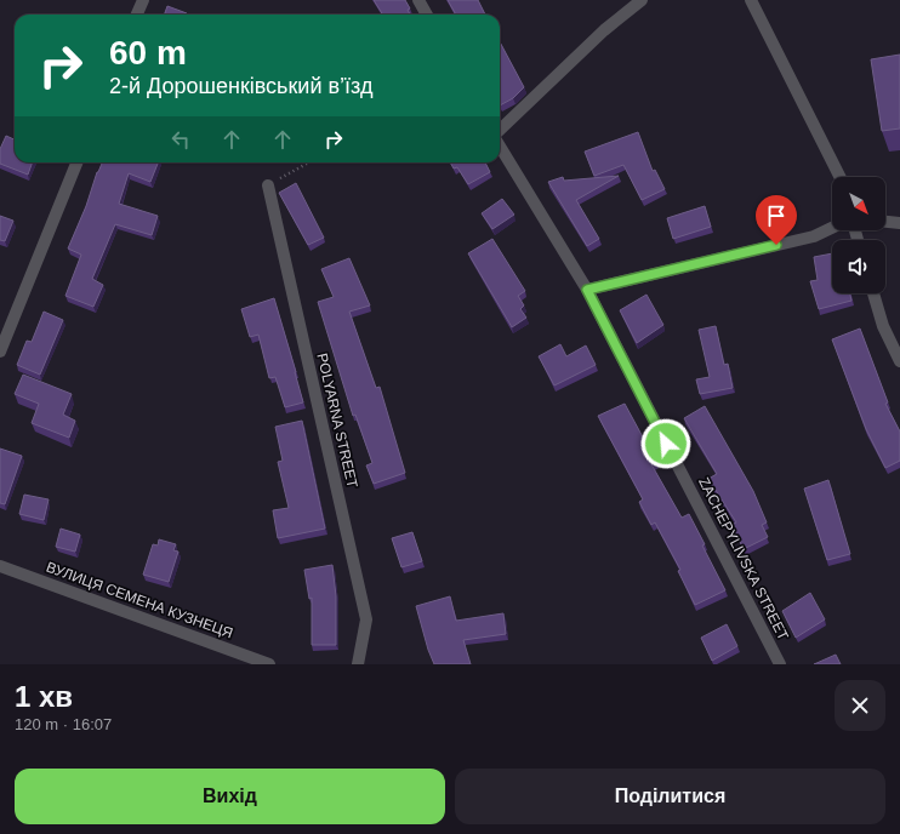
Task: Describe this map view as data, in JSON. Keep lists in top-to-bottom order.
{
  "streets": {
    "street": ["POLYARNA STREET", "ZACHEPYLIVSKA STREET", "ВУЛИЦЯ СЕМЕНА КУЗНЕЦЯ"]
  },
  "north": "bottom right",
  "page": {
    "turn": ["60 m", "2-й Дорошенківський в’їзд"],
    "heading": ["1 хв", "120 m · 16:07"],
    "buttons": ["Вихід", "Поділитися"]
  }
}
